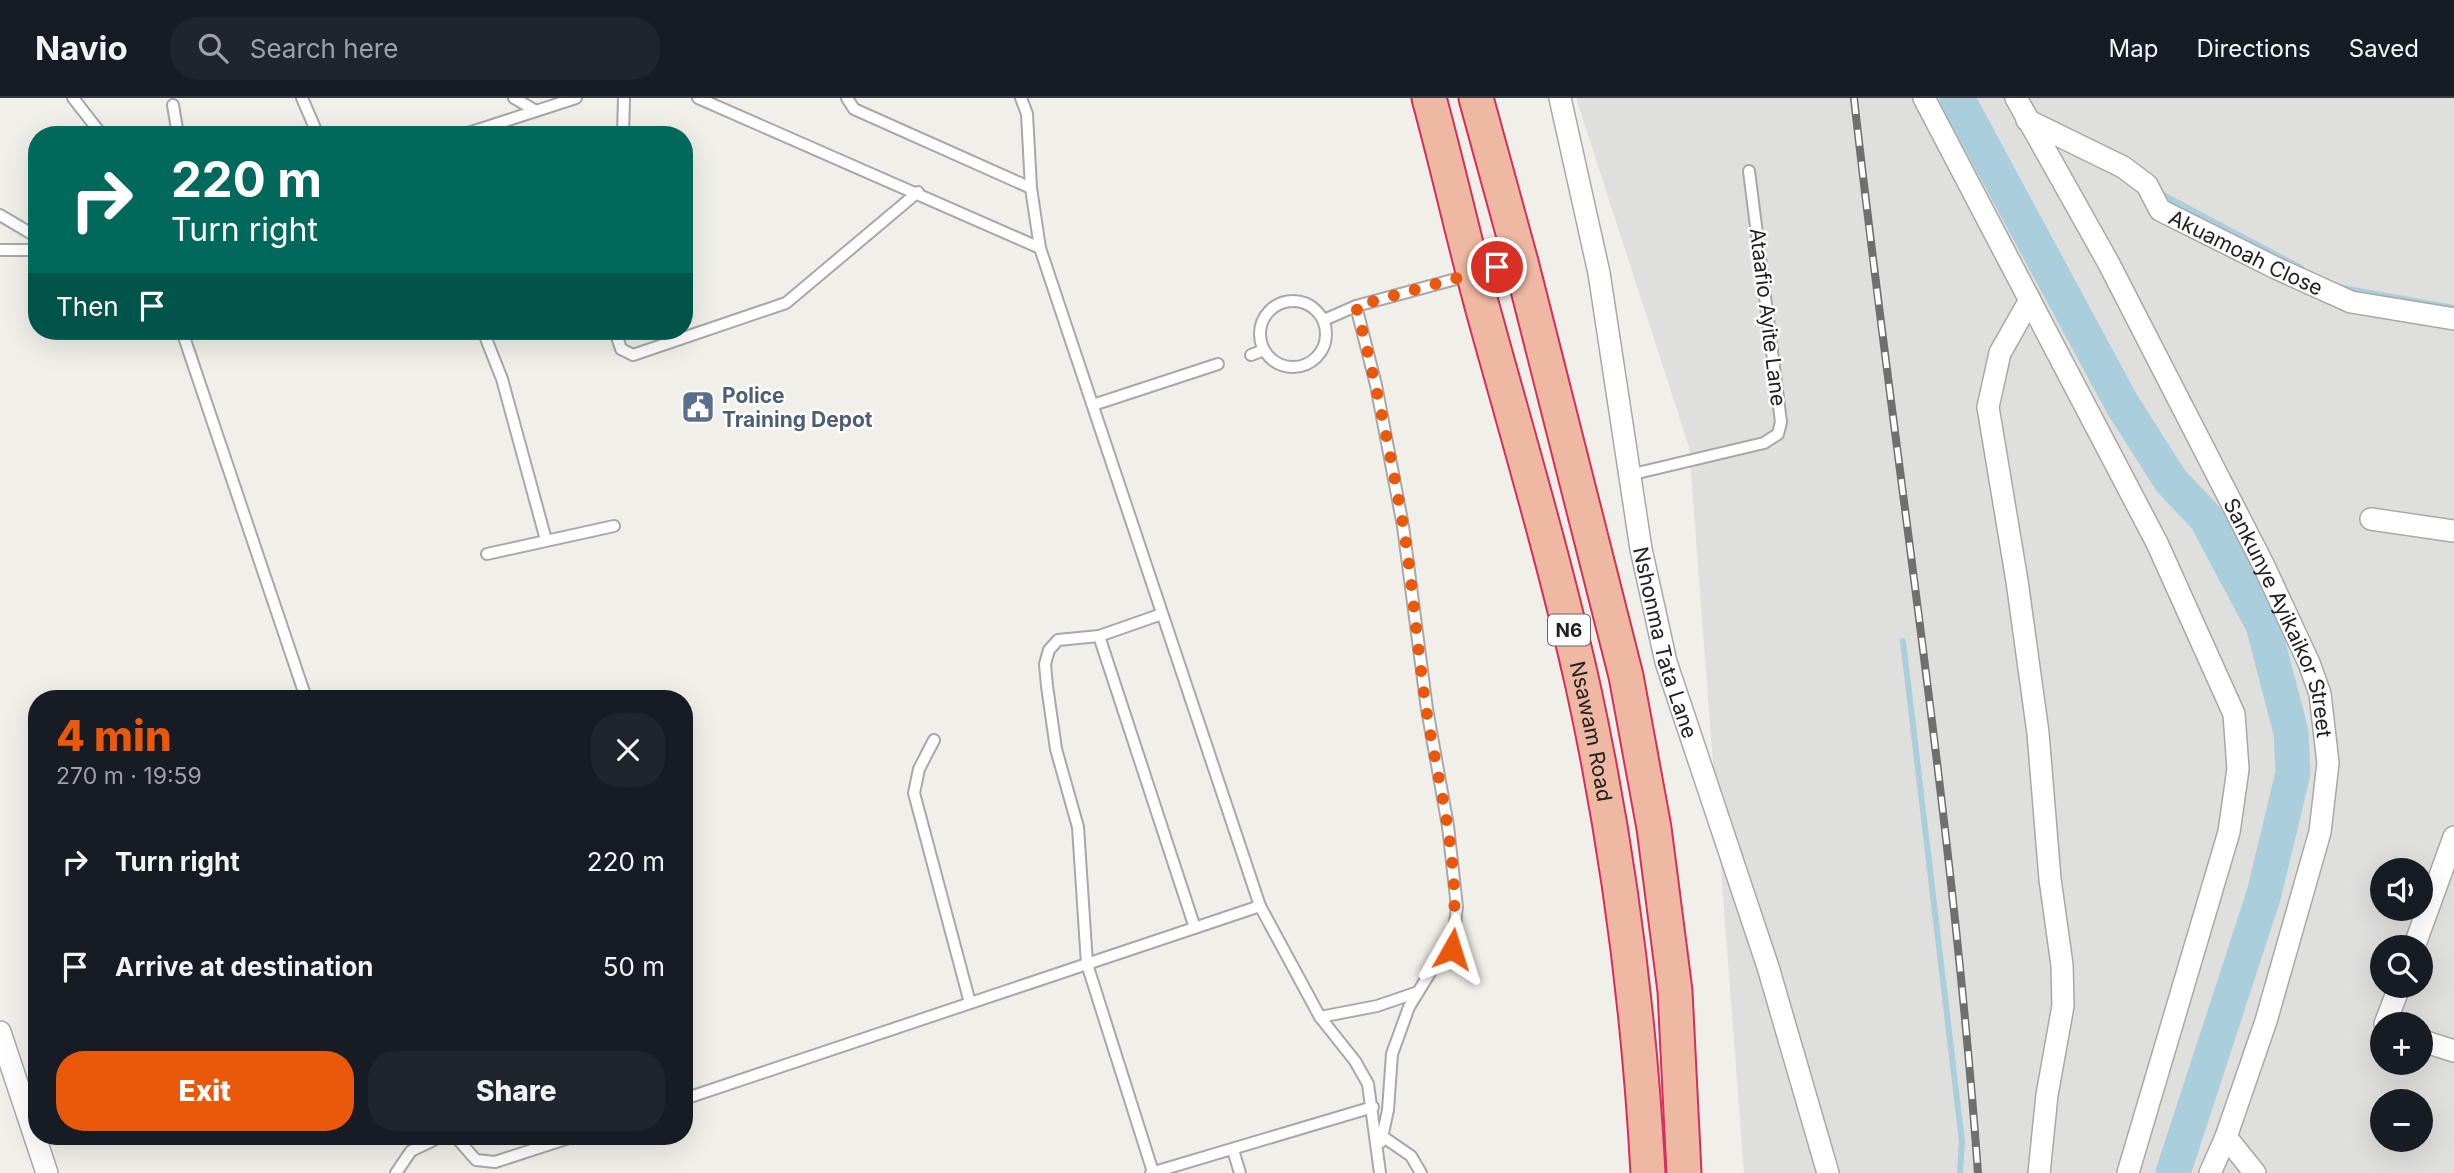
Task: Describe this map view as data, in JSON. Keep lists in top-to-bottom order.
{
  "streets": {
    "highway": ["N6", "Nsawam Road"],
    "street": ["Akuamoah Close", "Sankunye Ayikaikor Street", "Nshonma Tata Lane"],
    "lane": ["Ataafio Ayite Lane"]
  },
  "crossings": [
    ["Akuamoah Close", "Sankunye Ayikaikor Street"],
    ["Ataafio Ayite Lane", "Nshonma Tata Lane"]
  ],
  "places": {
    "public building": ["Police Training Depot"]
  },
  "page": {
    "header": "Navio",
    "search": "Search here",
    "nav": ["Map", "Directions", "Saved"],
    "turn": ["220 m", "Turn right"],
    "then": "Then",
    "heading": ["4 min", "270 m · 19:59"],
    "list": [
      {
        "name": "Turn right",
        "value": "220 m"
      },
      {
        "name": "Arrive at destination",
        "value": "50 m"
      }
    ],
    "map_buttons": ["+", "−"],
    "buttons": ["Exit", "Share"]
  }
}
